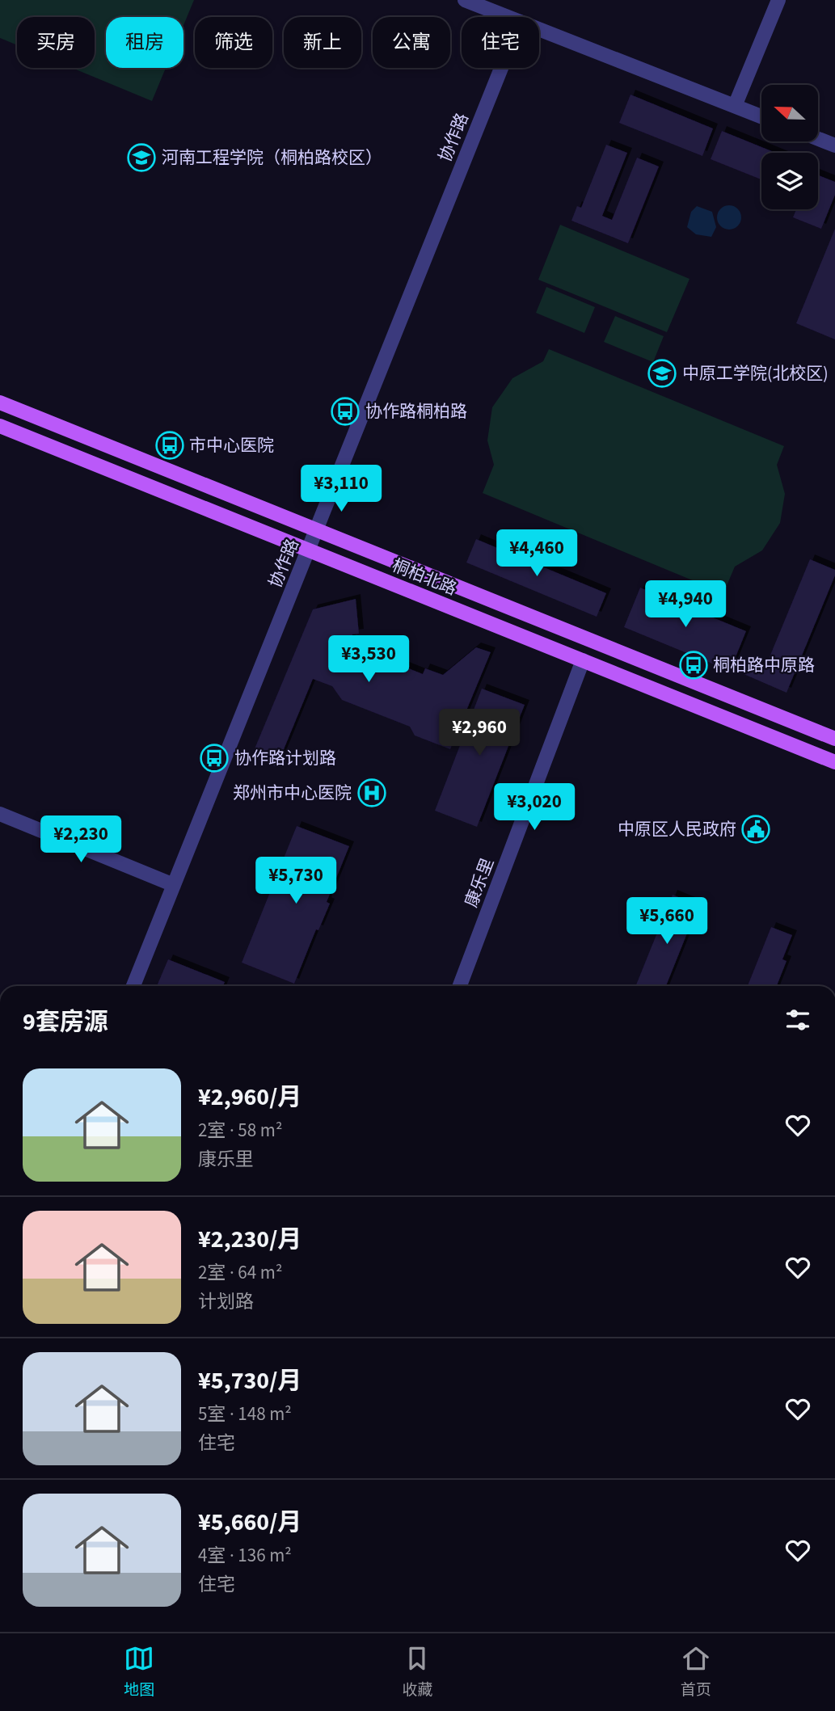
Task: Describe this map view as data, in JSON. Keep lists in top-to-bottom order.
{
  "streets": {
    "main road": ["桐柏北路"],
    "street": ["协作路", "康乐里"]
  },
  "crossings": [
    ["协作路", "桐柏北路"],
    ["桐柏北路", "康乐里"]
  ],
  "places": {
    "school or university": ["河南工程学院（桐柏路校区）", "中原工学院(北校区)"],
    "bus stop": [
      "协作路桐柏路",
      "市中心医院",
      "桐柏路中原路",
      "协作路计划路"
    ],
    "hospital": ["郑州市中心医院"],
    "public building": ["中原区人民政府"]
  },
  "north": "left",
  "page": {
    "chip": [
      "买房",
      "租房",
      "筛选",
      "新上",
      "公寓",
      "住宅"
    ],
    "price": [
      "¥3,110",
      "¥4,460",
      "¥4,940",
      "¥3,530",
      "¥2,960",
      "¥3,020",
      "¥2,230",
      "¥5,730",
      "¥5,660"
    ],
    "heading": "9套房源",
    "list": [
      {
        "name": "¥2,960/月",
        "note": "2室 · 58 m² · 康乐里"
      },
      {
        "name": "¥2,230/月",
        "note": "2室 · 64 m² · 计划路"
      },
      {
        "name": "¥5,730/月",
        "note": "5室 · 148 m² · 住宅"
      },
      {
        "name": "¥5,660/月",
        "note": "4室 · 136 m² · 住宅"
      }
    ],
    "tabs": ["地图", "收藏", "首页"]
  }
}
